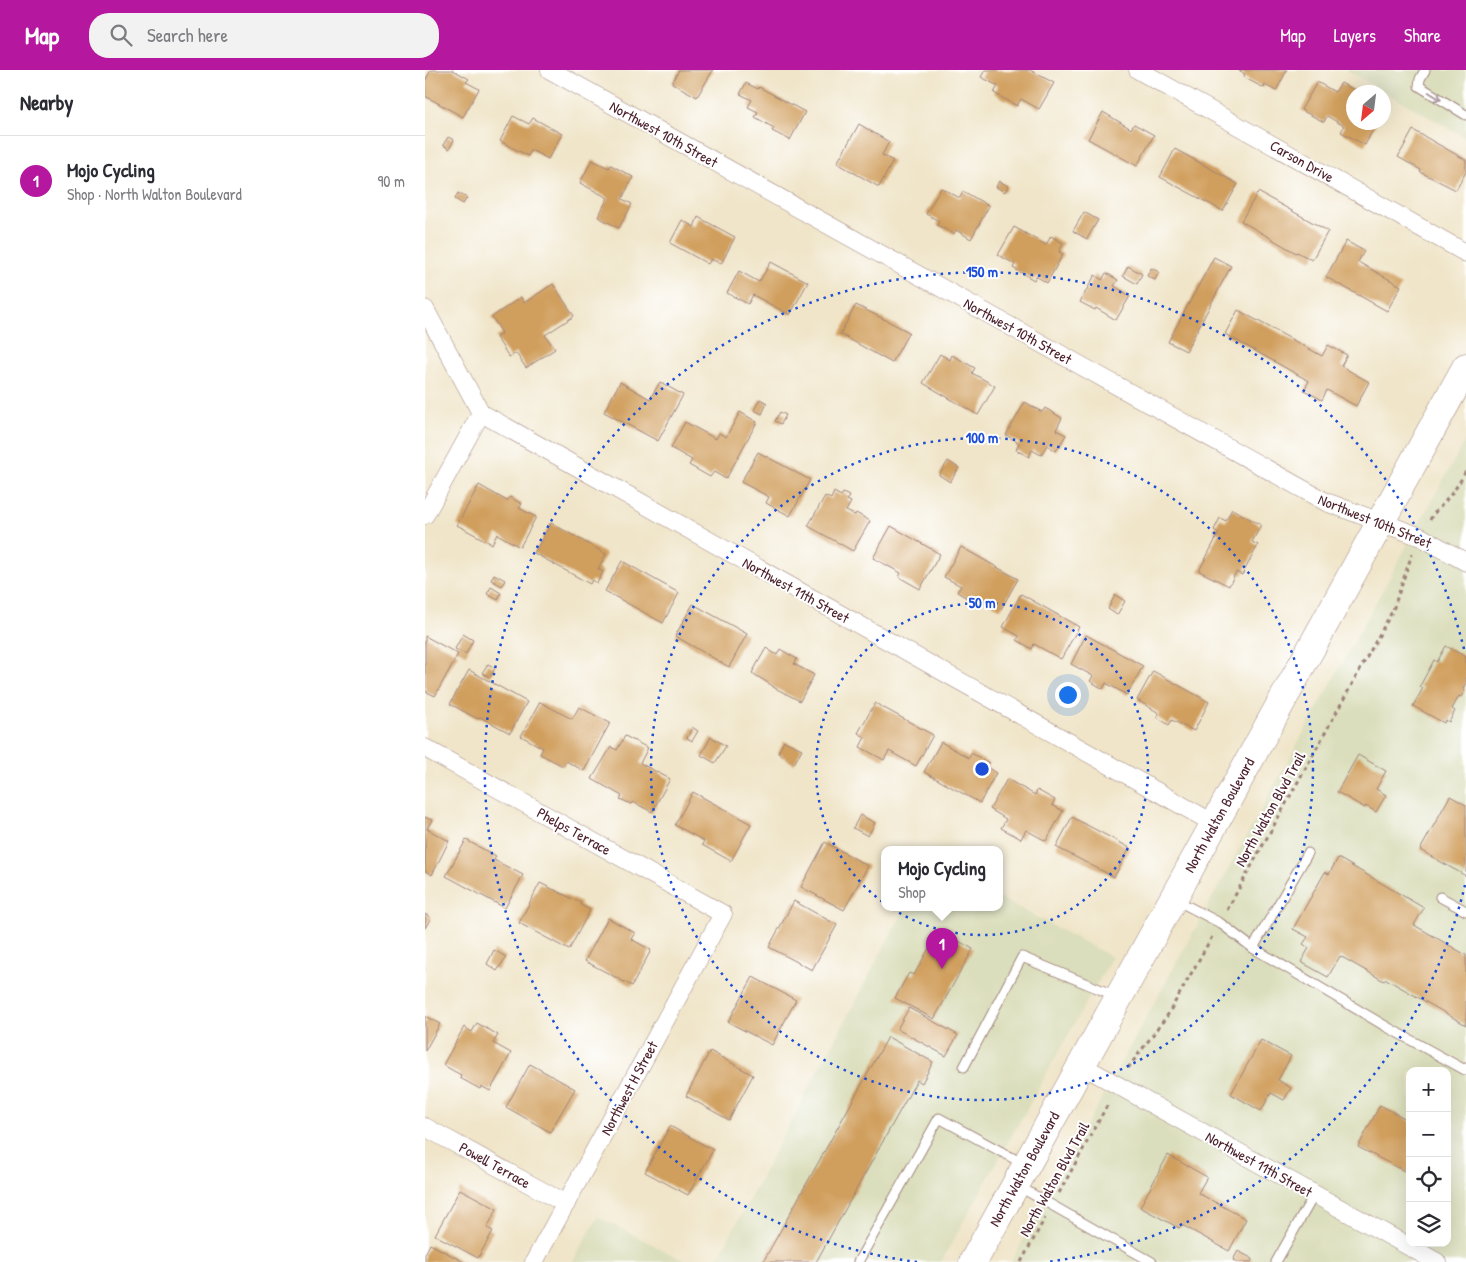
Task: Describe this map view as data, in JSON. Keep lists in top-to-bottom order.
{
  "streets": {
    "main road": ["North Walton Boulevard"],
    "street": [
      "Northwest 10th Street",
      "Carson Drive",
      "Northwest 11th Street",
      "Phelps Terrace",
      "Northwest H Street",
      "Powell Terrace"
    ],
    "path": ["North Walton Blvd Trail"]
  },
  "crossings": [
    ["Northwest 10th Street", "North Walton Boulevard"],
    ["Northwest 11th Street", "North Walton Boulevard"],
    ["Phelps Terrace", "Northwest H Street"],
    ["Northwest H Street", "Powell Terrace"]
  ],
  "north": "bottom left",
  "page": {
    "header": "Map",
    "search": "Search here",
    "nav": ["Map", "Layers", "Share"],
    "heading": "Nearby",
    "list": [
      {
        "mark": "1",
        "name": "Mojo Cycling",
        "note": "Shop · North Walton Boulevard",
        "value": "90 m"
      }
    ],
    "popup": ["Mojo Cycling", "Shop"],
    "pins": "1",
    "map_buttons": ["+", "−"]
  },
  "rings": ["150 m", "100 m", "50 m"]
}
